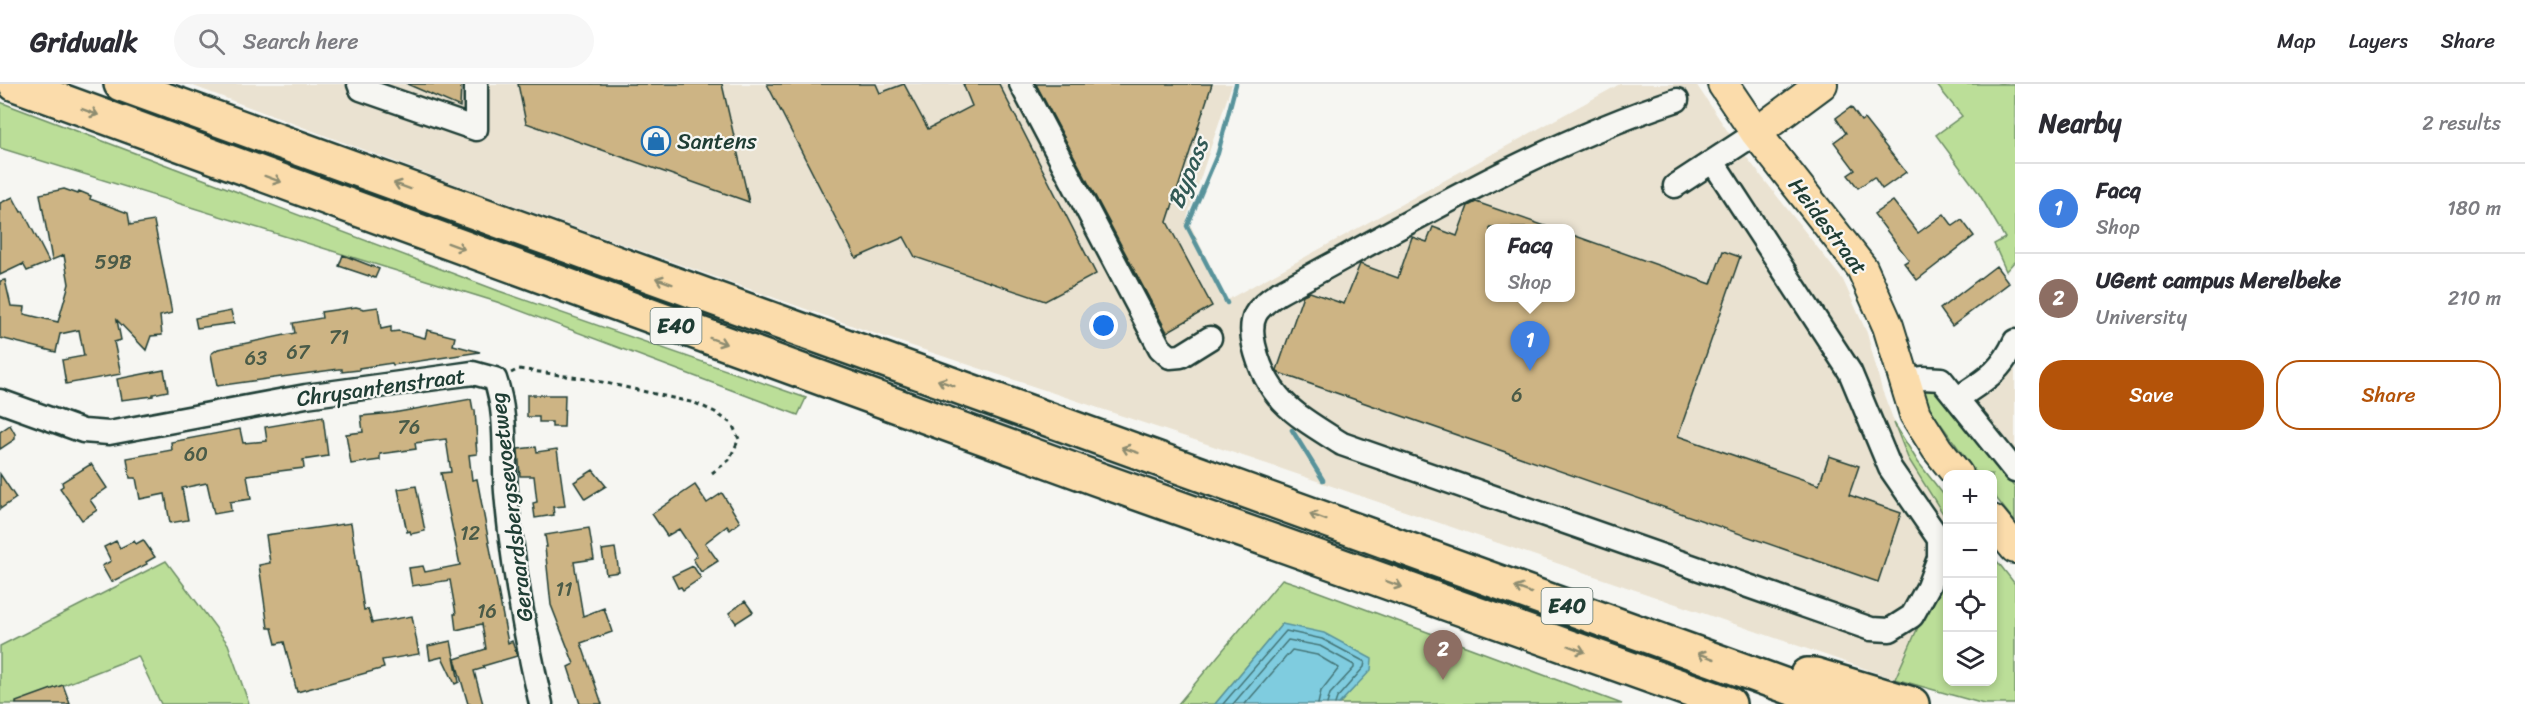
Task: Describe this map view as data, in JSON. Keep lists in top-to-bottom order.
{
  "streets": {
    "highway": ["E40"],
    "main road": ["Heidestraat"],
    "street": ["Chrysantenstraat", "Geraardsbergsevoetweg"]
  },
  "crossings": [
    ["Chrysantenstraat", "Geraardsbergsevoetweg"]
  ],
  "water": ["Bypass"],
  "places": {
    "shop": ["Santens"]
  },
  "house_numbers": [
    "59B",
    "71",
    "67",
    "63",
    "6",
    "76",
    "60",
    "12",
    "11",
    "16"
  ],
  "page": {
    "header": "Gridwalk",
    "search": "Search here",
    "nav": ["Map", "Layers", "Share"],
    "heading": ["Nearby", "2 results"],
    "list": [
      {
        "mark": "1",
        "name": "Facq",
        "note": "Shop",
        "value": "180 m"
      },
      {
        "mark": "2",
        "name": "UGent campus Merelbeke",
        "note": "University",
        "value": "210 m"
      }
    ],
    "popup": ["Facq", "Shop"],
    "pins": ["1", "2"],
    "buttons": ["Save", "Share"],
    "map_buttons": ["+", "−"]
  }
}
